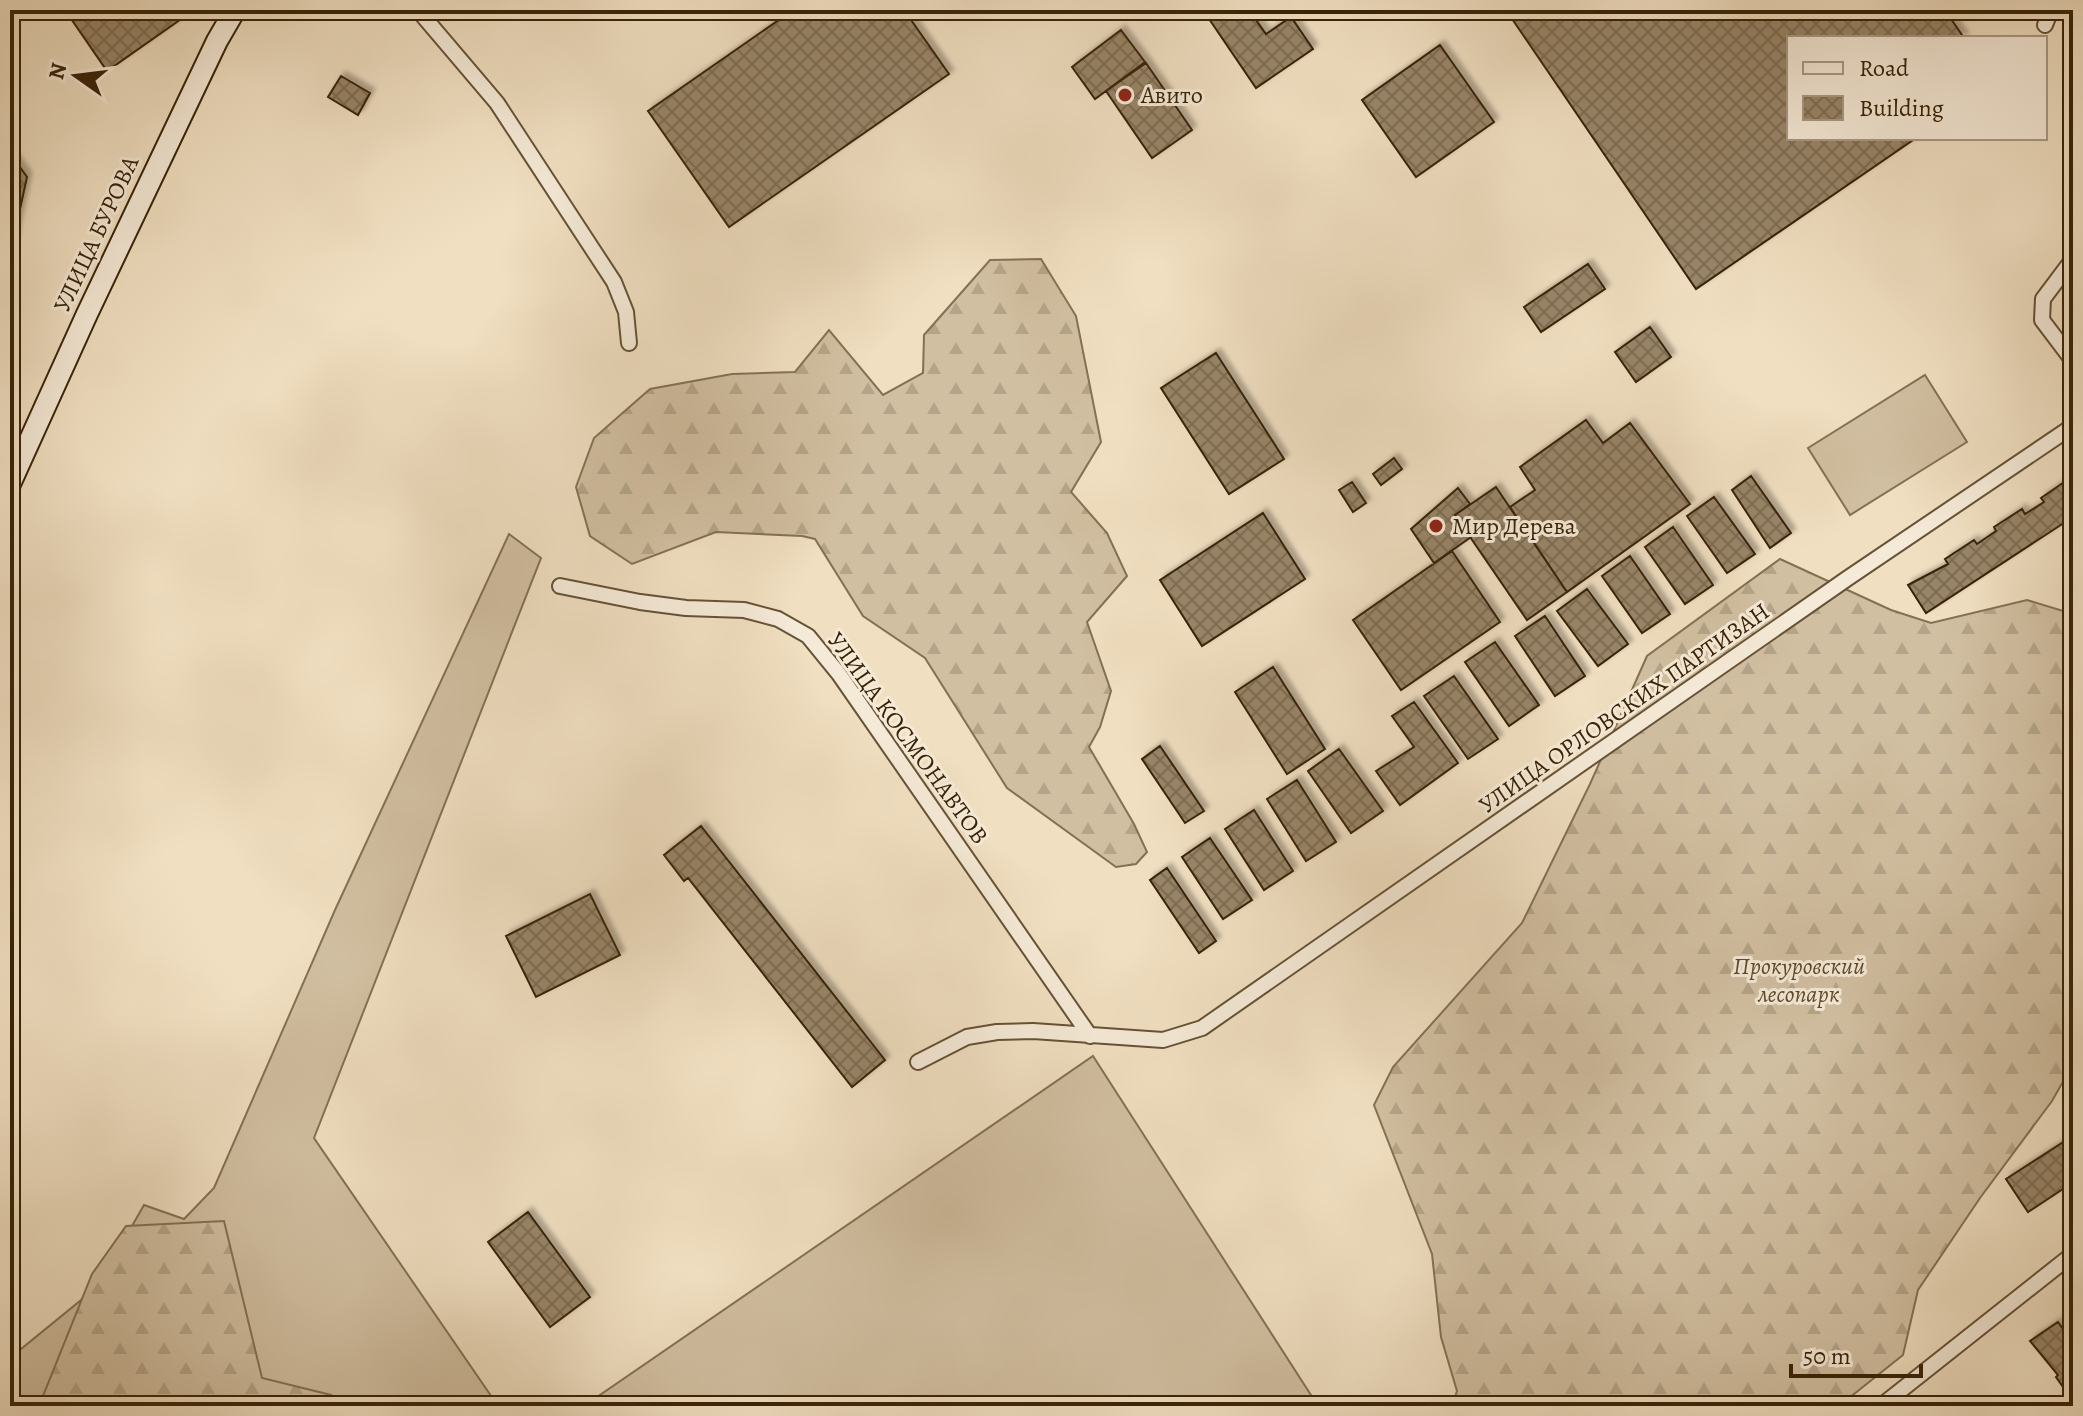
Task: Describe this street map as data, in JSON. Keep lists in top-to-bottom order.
{
  "streets": {
    "main road": ["УЛИЦА БУРОВА"],
    "street": ["УЛИЦА ОРЛОВСКИХ ПАРТИЗАН", "УЛИЦА КОСМОНАВТОВ"]
  },
  "crossings": [
    ["УЛИЦА ОРЛОВСКИХ ПАРТИЗАН", "УЛИЦА КОСМОНАВТОВ"]
  ],
  "parks": ["Прокуровский лесопарк"],
  "places": ["Авито", "Мир Дерева"],
  "legend": ["Road", "Building"],
  "scale_bar": "50 m",
  "north": "left"
}
